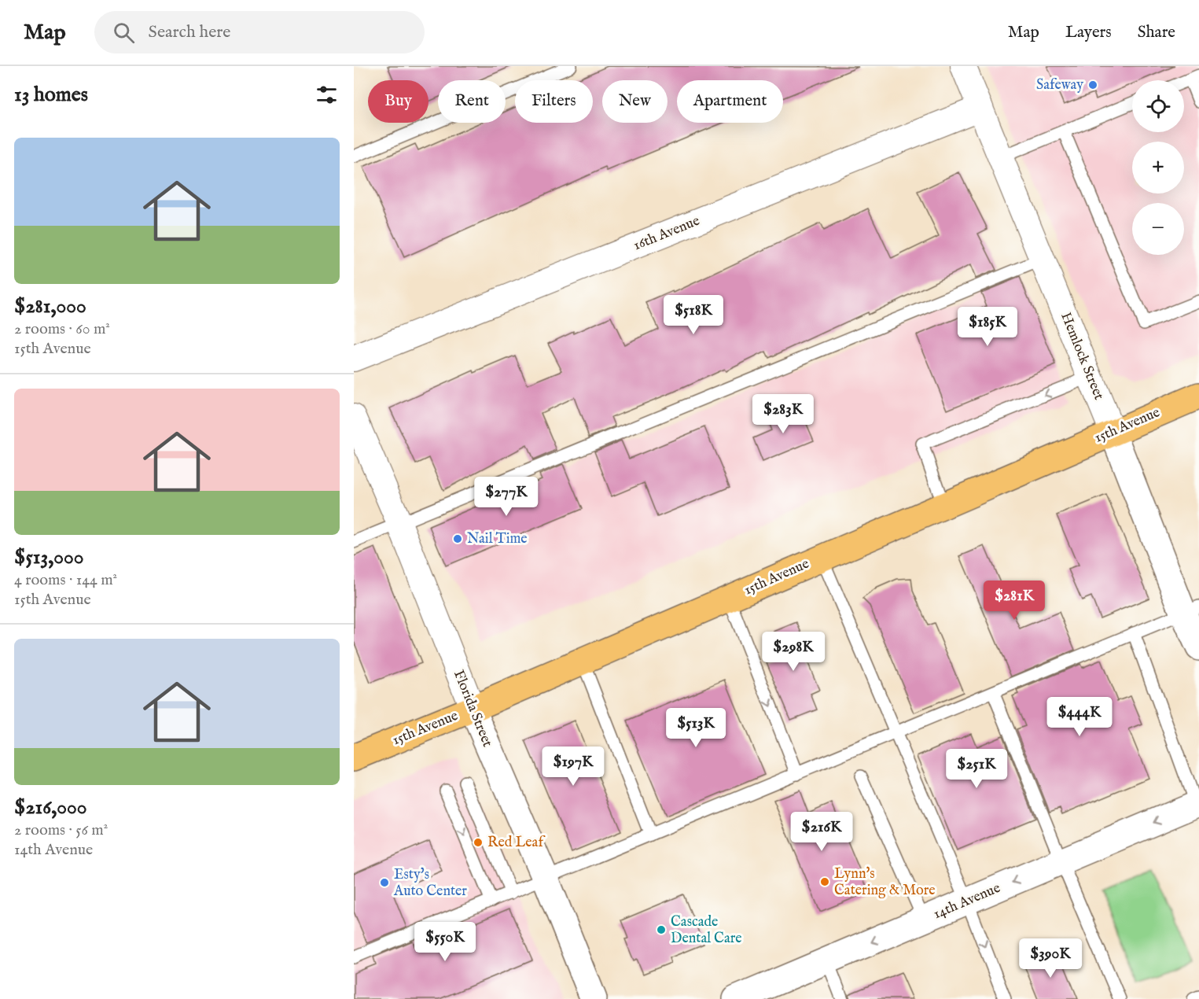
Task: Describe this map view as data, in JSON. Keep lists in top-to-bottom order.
{
  "streets": {
    "main road": ["15th Avenue"],
    "street": [
      "16th Avenue",
      "Hemlock Street",
      "Florida Street",
      "14th Avenue"
    ]
  },
  "crossings": [
    ["16th Avenue", "Hemlock Street"],
    ["Hemlock Street", "15th Avenue"],
    ["15th Avenue", "Florida Street"]
  ],
  "one_way": ["14th Avenue"],
  "places": [
    "Safeway",
    "Nail Time",
    "Red Leaf",
    "Lynn's Catering & More",
    "Esty's Auto Center",
    "Cascade Dental Care"
  ],
  "page": {
    "header": "Map",
    "search": "Search here",
    "nav": ["Map", "Layers", "Share"],
    "heading": "13 homes",
    "map_buttons": ["+", "−"],
    "chip": [
      "Buy",
      "Rent",
      "Filters",
      "New",
      "Apartment"
    ],
    "list": [
      {
        "name": "$281,000",
        "note": "2 rooms · 60 m² · 15th Avenue"
      },
      {
        "name": "$513,000",
        "note": "4 rooms · 144 m² · 15th Avenue"
      },
      {
        "name": "$216,000",
        "note": "2 rooms · 56 m² · 14th Avenue"
      }
    ],
    "price": [
      "$518K",
      "$185K",
      "$283K",
      "$277K",
      "$281K",
      "$298K",
      "$444K",
      "$513K",
      "$197K",
      "$251K",
      "$216K",
      "$550K",
      "$390K"
    ]
  }
}
